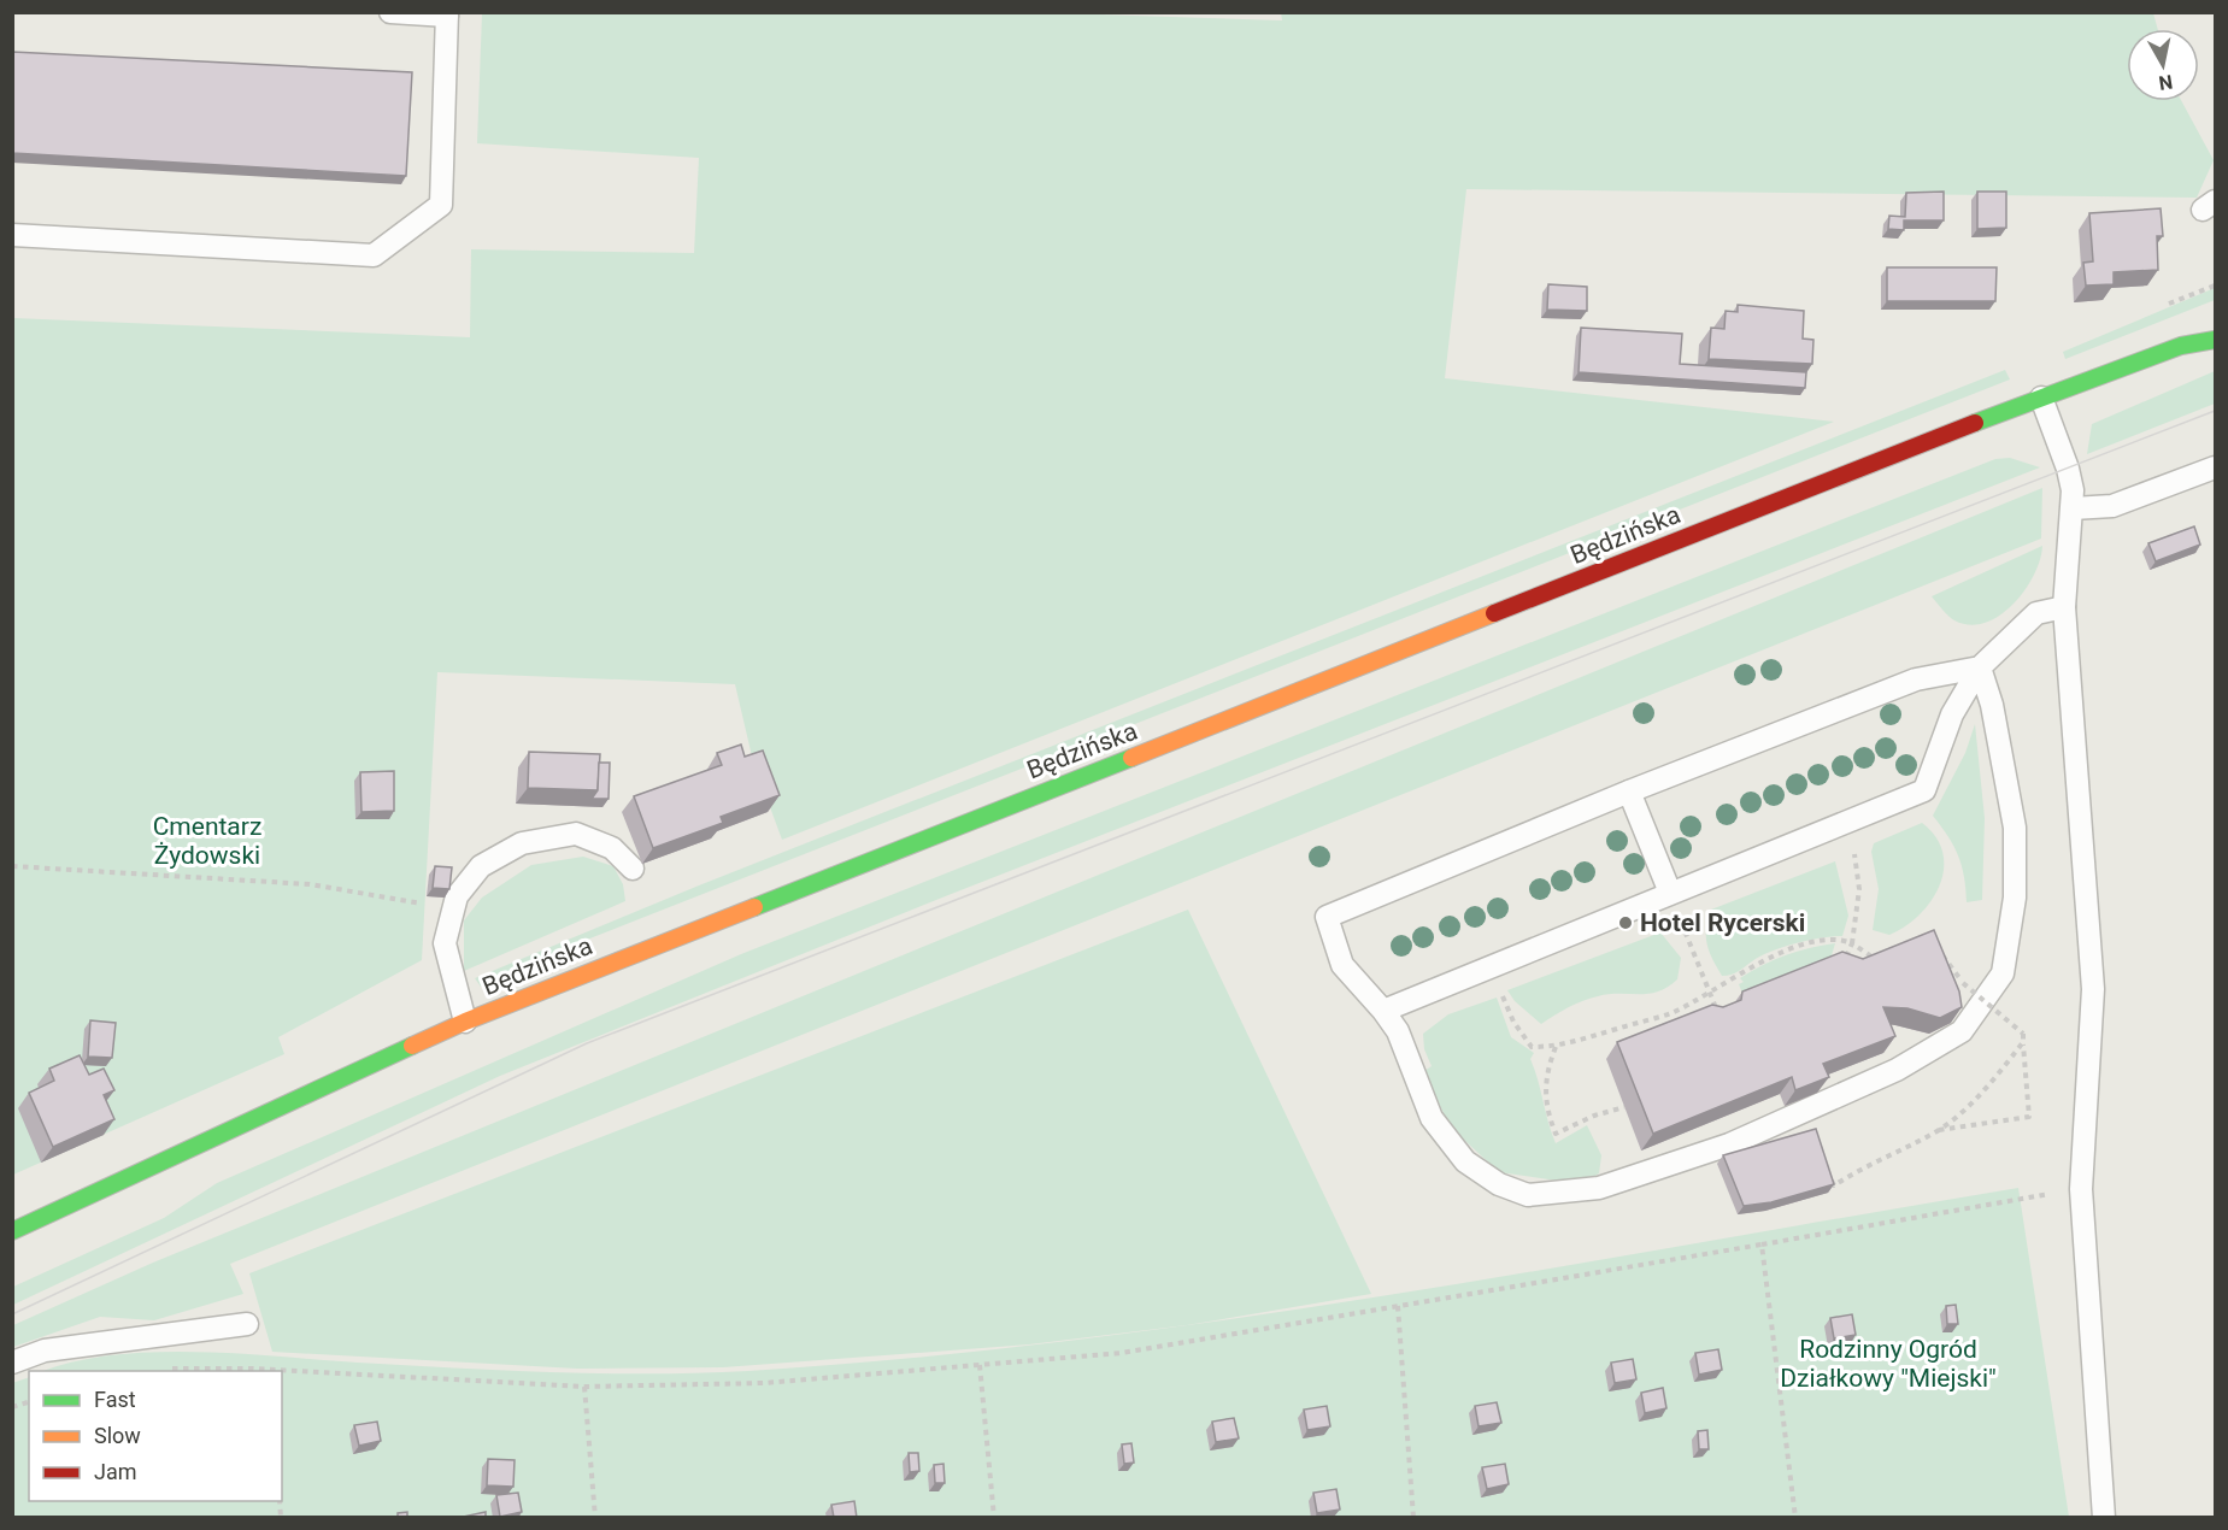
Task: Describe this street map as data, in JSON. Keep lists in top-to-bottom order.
{
  "streets": {
    "main road": ["Będzińska"]
  },
  "parks": ["Cmentarz Żydowski", "Rodzinny Ogród Działkowy \"Miejski\""],
  "places": ["Hotel Rycerski"],
  "legend": ["Fast", "Slow", "Jam"],
  "north": "bottom"
}
